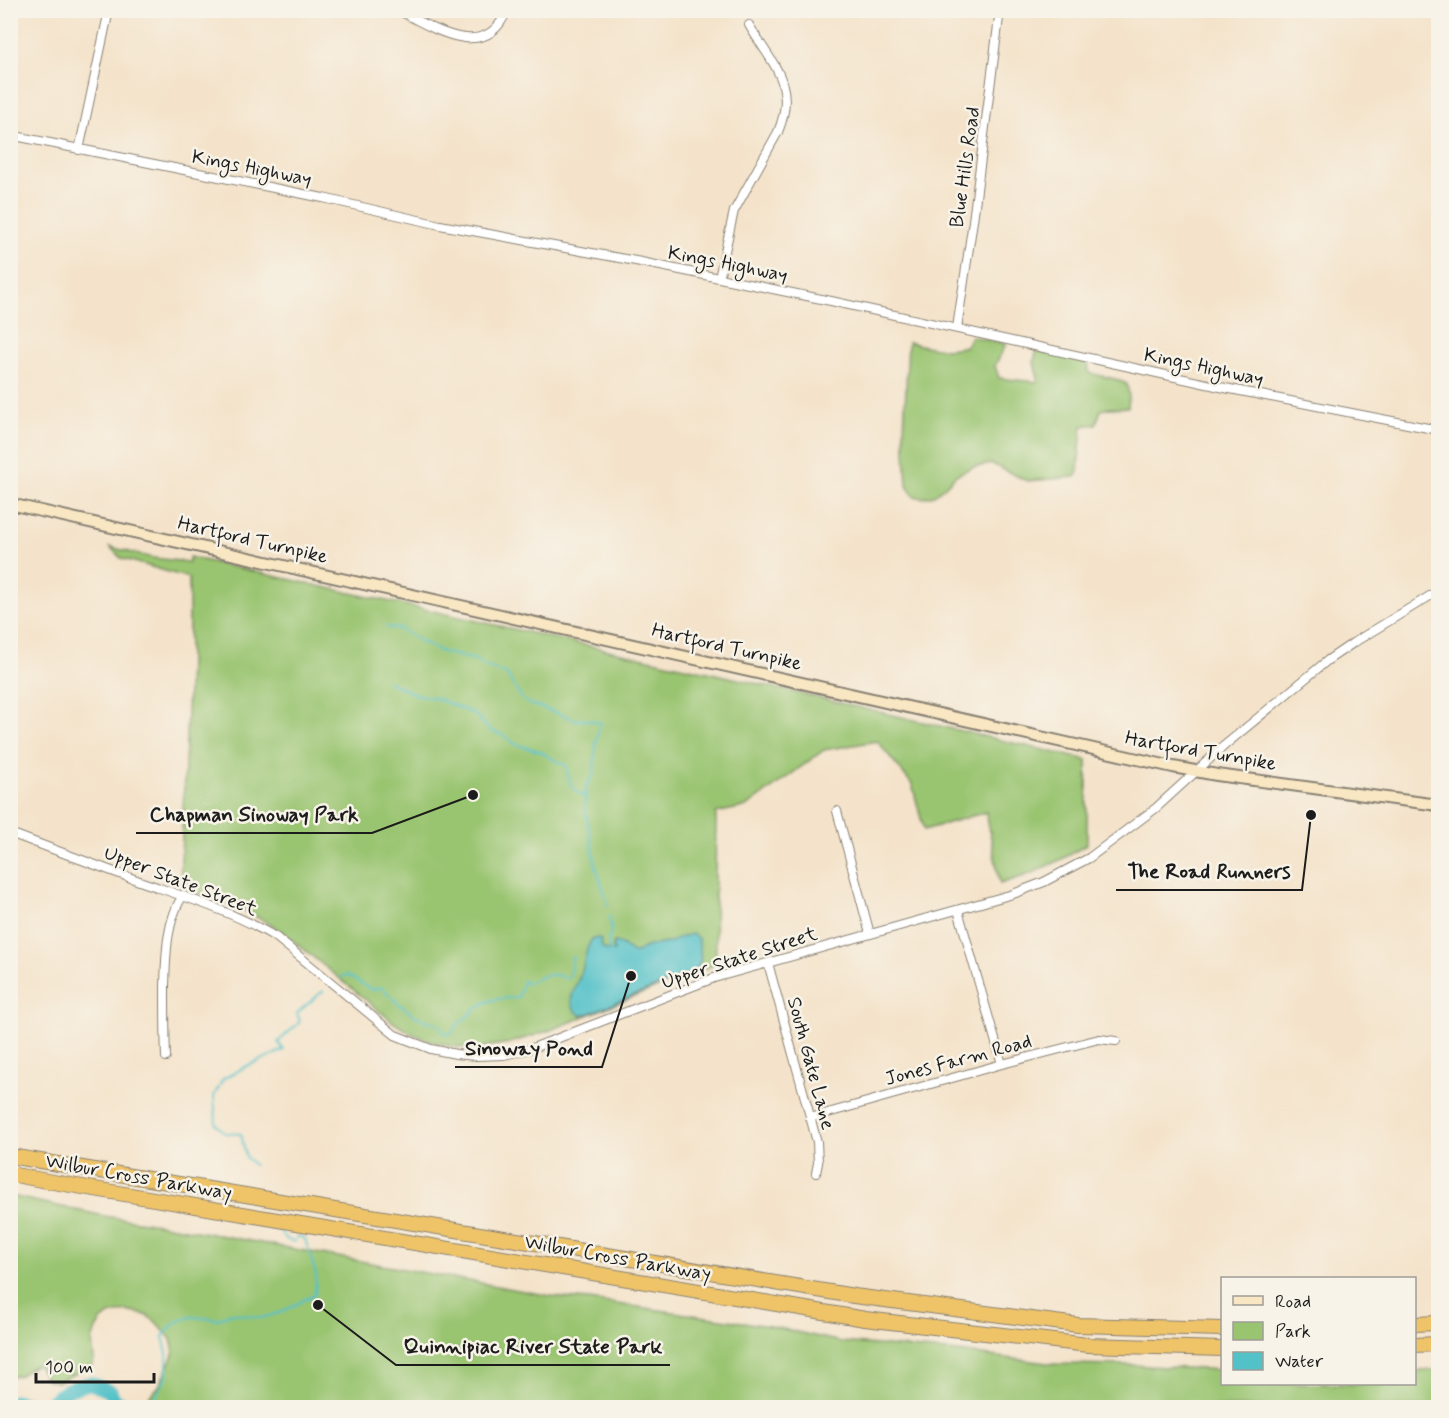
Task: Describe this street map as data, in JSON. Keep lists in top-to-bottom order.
{
  "streets": {
    "highway": ["Wilbur Cross Parkway"],
    "main road": ["Hartford Turnpike"],
    "street": [
      "Kings Highway",
      "Blue Hills Road",
      "Upper State Street",
      "Jones Farm Road",
      "South Gate Lane"
    ]
  },
  "crossings": [
    ["Kings Highway", "Blue Hills Road"],
    ["Hartford Turnpike", "Upper State Street"],
    ["Upper State Street", "South Gate Lane"],
    ["Jones Farm Road", "South Gate Lane"]
  ],
  "places": [
    "Chapman Sinoway Park",
    "The Road Runners",
    "Sinoway Pond",
    "Quinnipiac River State Park"
  ],
  "legend": ["Road", "Park", "Water"],
  "scale_bar": "100 m"
}
